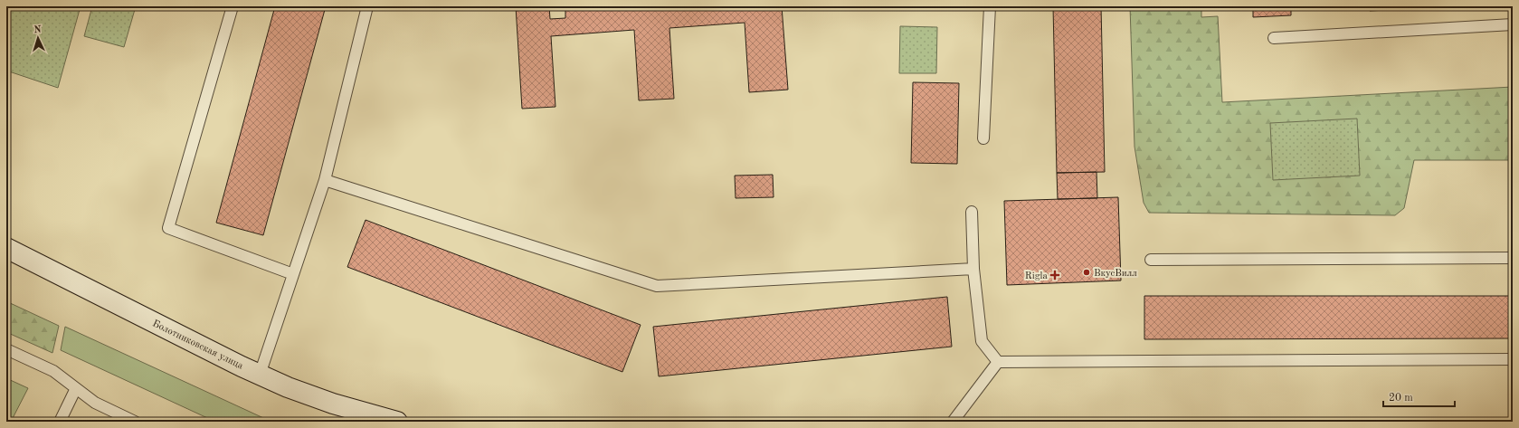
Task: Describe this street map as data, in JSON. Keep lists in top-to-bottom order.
{
  "streets": {
    "street": ["Болотниковская улица"]
  },
  "places": {
    "other": ["ВкусВилл"],
    "health": ["Rigla"]
  },
  "scale_bar": "20 m",
  "north": "top"
}
